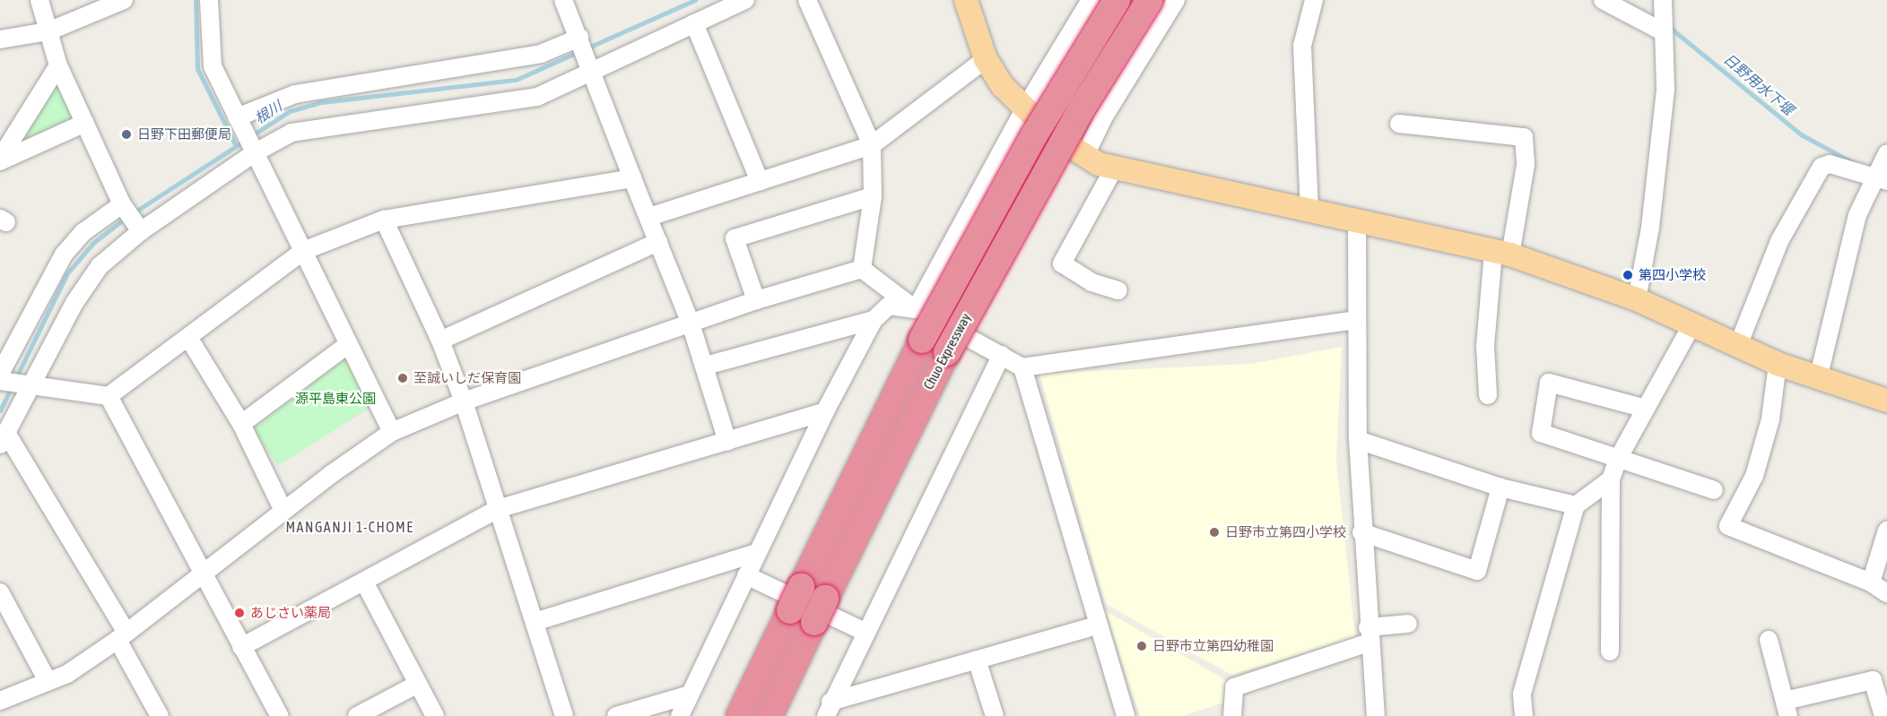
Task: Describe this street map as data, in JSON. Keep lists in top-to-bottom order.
{
  "streets": {
    "highway": ["Chuo Expressway"]
  },
  "districts": ["MANGANJI 1-CHOME"],
  "water": ["日野用水下堰", "根川"],
  "parks": ["源平島東公園"],
  "places": [
    "日野下田郵便局",
    "第四小学校",
    "至誠いしだ保育園",
    "日野市立第四小学校",
    "あじさい薬局",
    "日野市立第四幼稚園"
  ]
}
